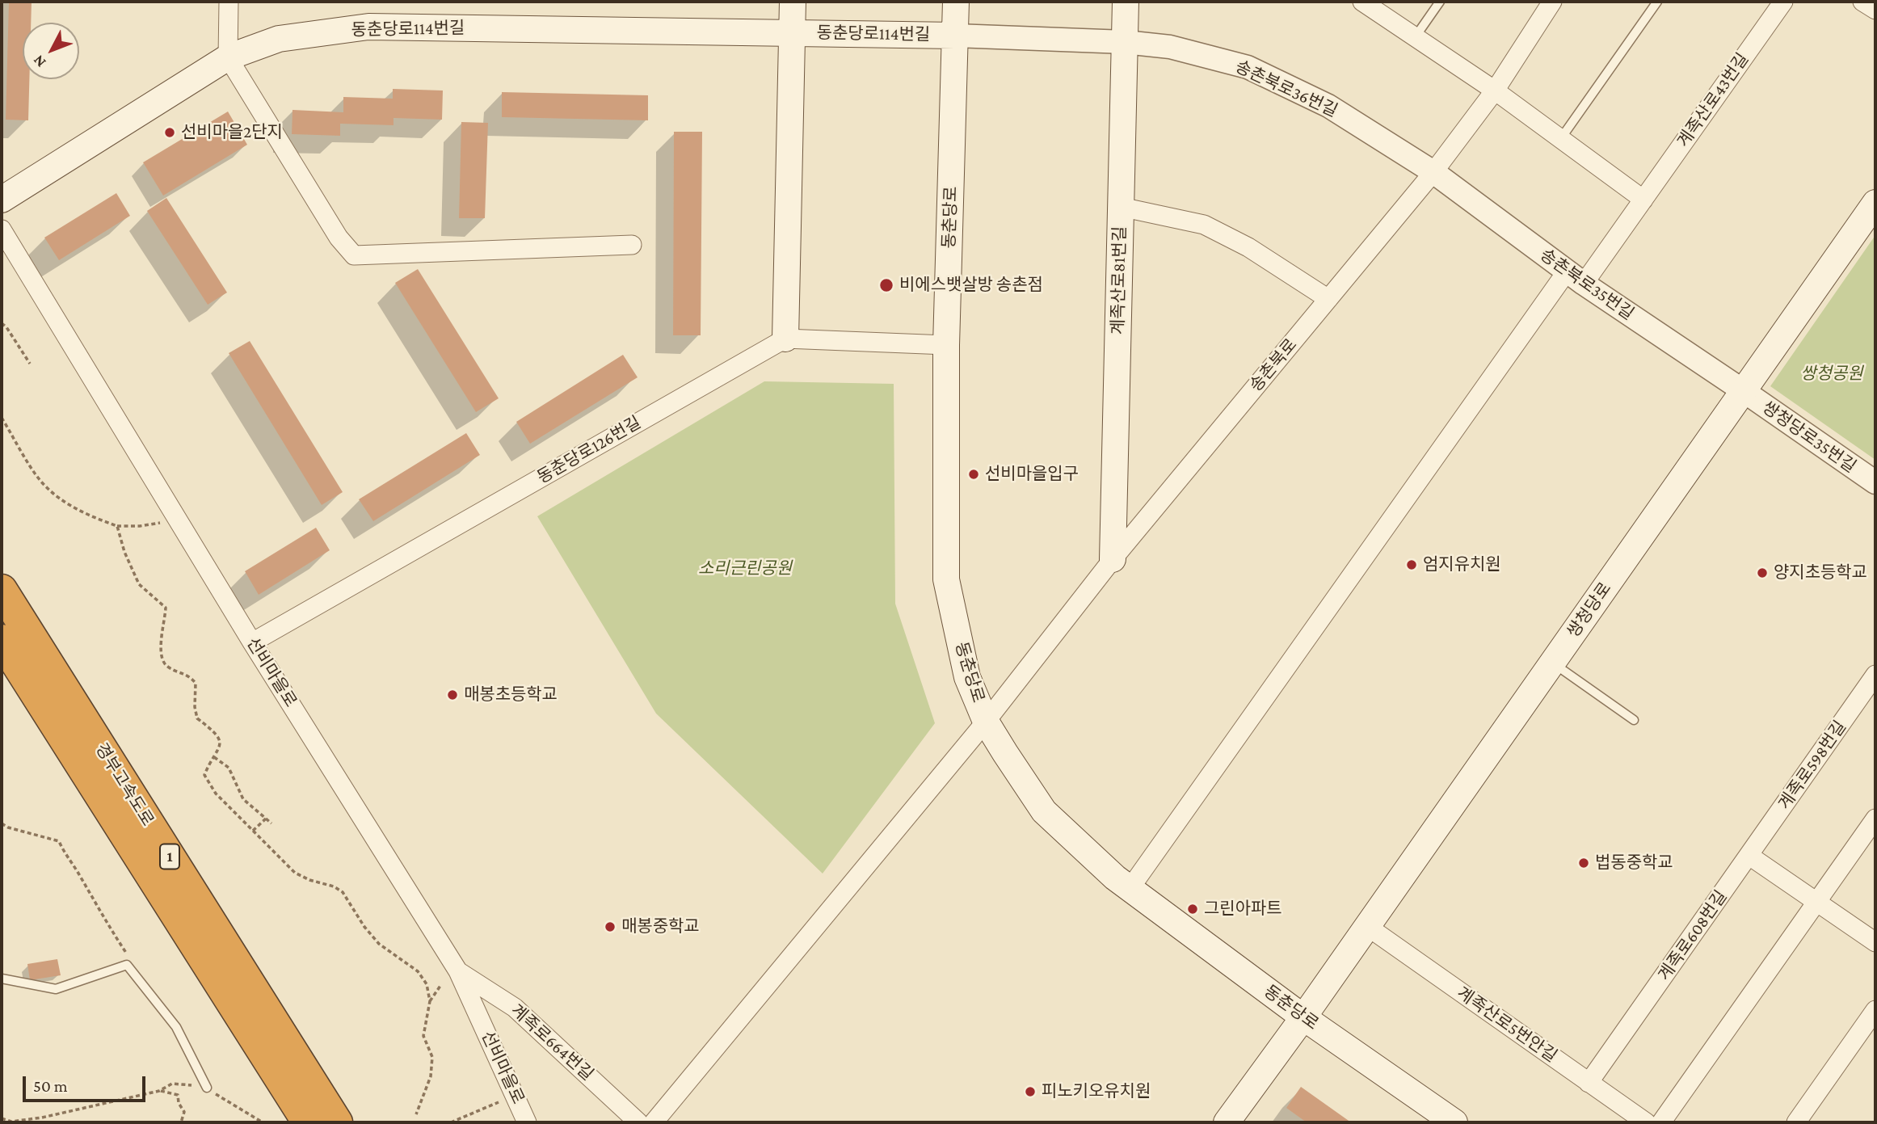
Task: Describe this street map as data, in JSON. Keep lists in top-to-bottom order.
{
  "streets": {
    "highway": ["경부고속도로", "1"],
    "main road": [
      "동춘당로114번길",
      "동춘당로",
      "계족산로81번길",
      "쌍청당로"
    ],
    "street": [
      "송촌북로36번길",
      "계족산로43번길",
      "송촌북로35번길",
      "송촌북로",
      "쌍청당로35번길",
      "동춘당로126번길",
      "선비마을로",
      "계족로598번길",
      "계족로608번길",
      "계족산로5번안길",
      "계족로664번길"
    ]
  },
  "crossings": [
    ["동춘당로114번길", "송촌북로36번길"],
    ["동춘당로114번길", "동춘당로"],
    ["동춘당로114번길", "동춘당로126번길"],
    ["송촌북로36번길", "동춘당로"],
    ["송촌북로36번길", "계족산로81번길"],
    ["송촌북로36번길", "송촌북로35번길"],
    ["송촌북로36번길", "송촌북로"],
    ["계족산로43번길", "동춘당로"],
    ["계족산로43번길", "송촌북로35번길"],
    ["동춘당로", "송촌북로"],
    ["동춘당로", "쌍청당로"],
    ["계족산로81번길", "송촌북로"],
    ["송촌북로35번길", "송촌북로"],
    ["송촌북로35번길", "쌍청당로35번길"],
    ["송촌북로35번길", "쌍청당로"],
    ["쌍청당로35번길", "쌍청당로"],
    ["동춘당로126번길", "선비마을로"],
    ["쌍청당로", "계족산로5번안길"],
    ["선비마을로", "계족로664번길"],
    ["계족로598번길", "계족로608번길"],
    ["계족로608번길", "계족산로5번안길"]
  ],
  "parks": ["쌍청공원", "소리근린공원"],
  "places": [
    "선비마을2단지",
    "비에스뱃살방 송촌점",
    "선비마을입구",
    "엄지유치원",
    "양지초등학교",
    "매봉초등학교",
    "법동중학교",
    "그린아파트",
    "매봉중학교",
    "피노키오유치원"
  ],
  "scale_bar": "50 m",
  "north": "bottom left"
}
